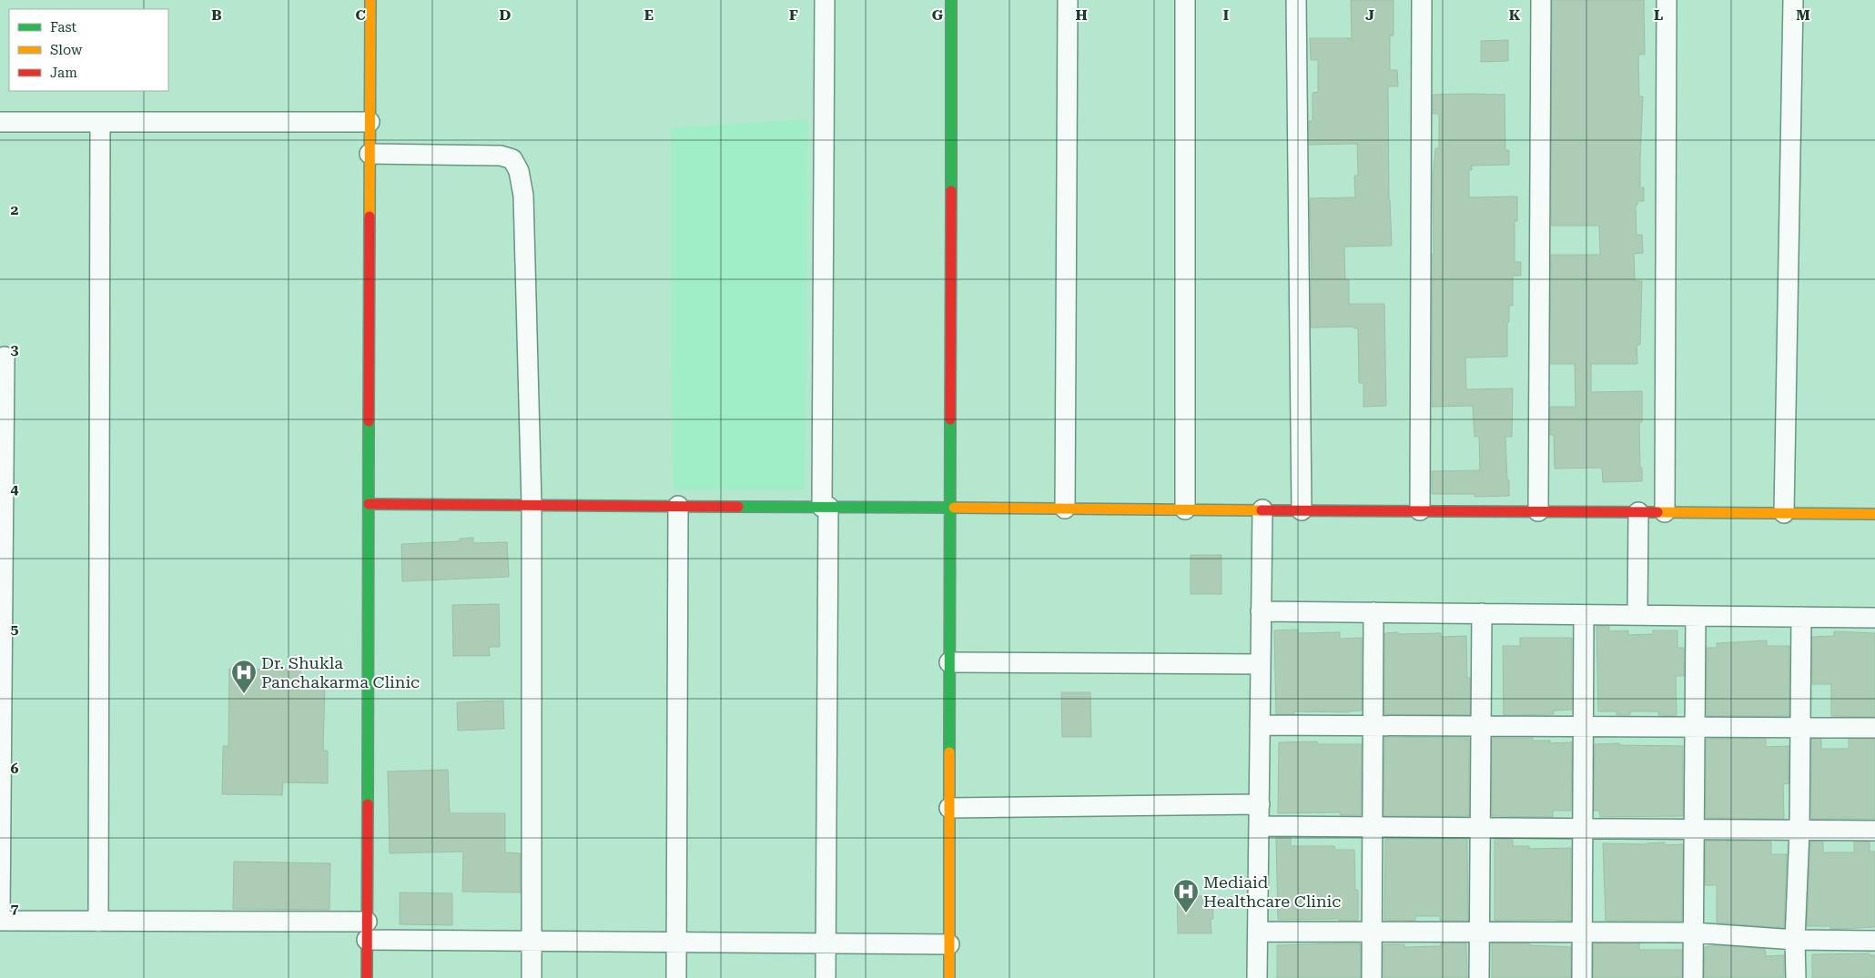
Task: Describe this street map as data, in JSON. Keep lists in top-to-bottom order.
{
  "places": {
    "hospital": ["Dr. Shukla Panchakarma Clinic", "Mediaid Healthcare Clinic"]
  },
  "legend": ["Fast", "Slow", "Jam"],
  "grid": {
    "columns": [
      "B",
      "C",
      "D",
      "E",
      "F",
      "G",
      "H",
      "I",
      "J",
      "K",
      "L",
      "M"
    ],
    "rows": [
      "2",
      "3",
      "4",
      "5",
      "6",
      "7"
    ]
  }
}
